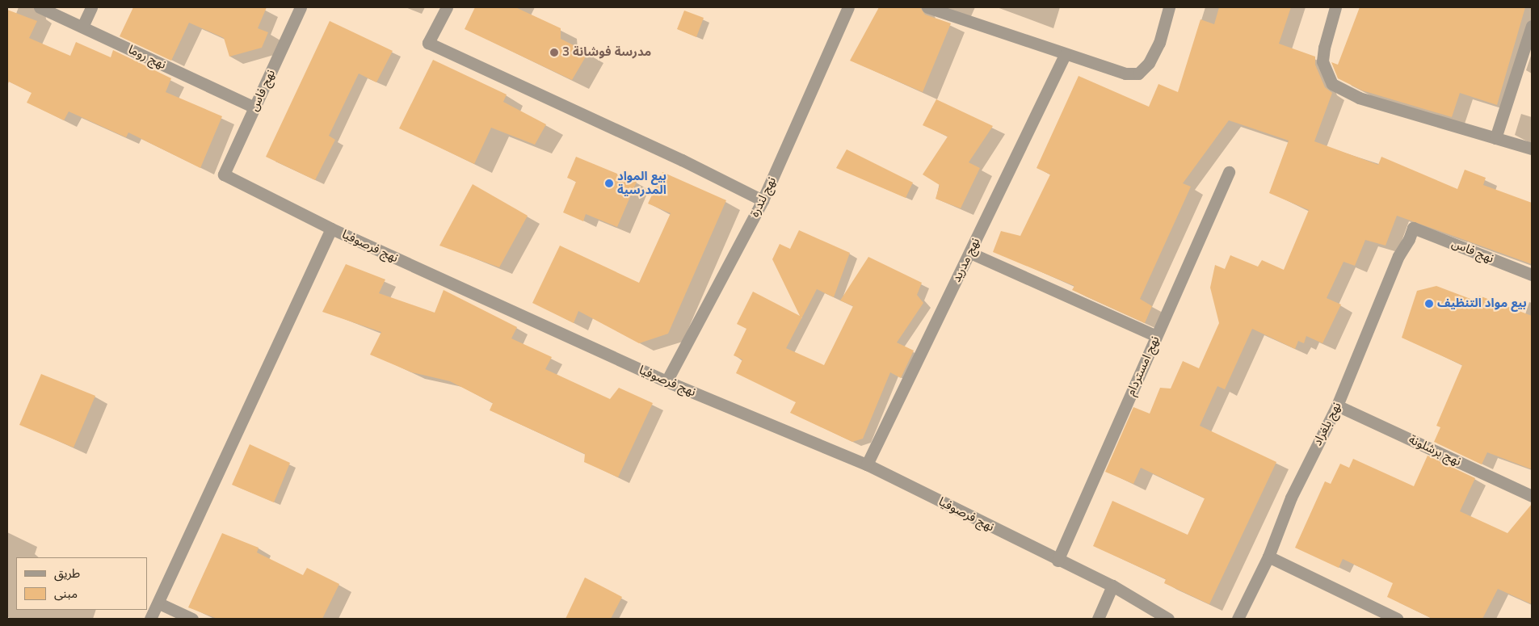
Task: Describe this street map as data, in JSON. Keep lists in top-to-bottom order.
{
  "streets": {
    "street": [
      "نهج روما",
      "نهج فاس",
      "نهج لندرة",
      "نهج فرصوفيا",
      "نهج مدريد",
      "نهج امستردام",
      "نهج بلغراد",
      "نهج برشلونة"
    ]
  },
  "crossings": [
    ["نهج روما", "نهج فاس"],
    ["نهج فاس", "نهج فرصوفيا"],
    ["نهج فاس", "نهج بلغراد"],
    ["نهج لندرة", "نهج فرصوفيا"],
    ["نهج فرصوفيا", "نهج مدريد"],
    ["نهج فرصوفيا", "نهج امستردام"],
    ["نهج بلغراد", "نهج برشلونة"]
  ],
  "places": ["مدرسة فوشانة 3", "بيع المواد المدرسية", "بيع مواد التنظيف"],
  "legend": ["طريق", "مبنى"]
}
